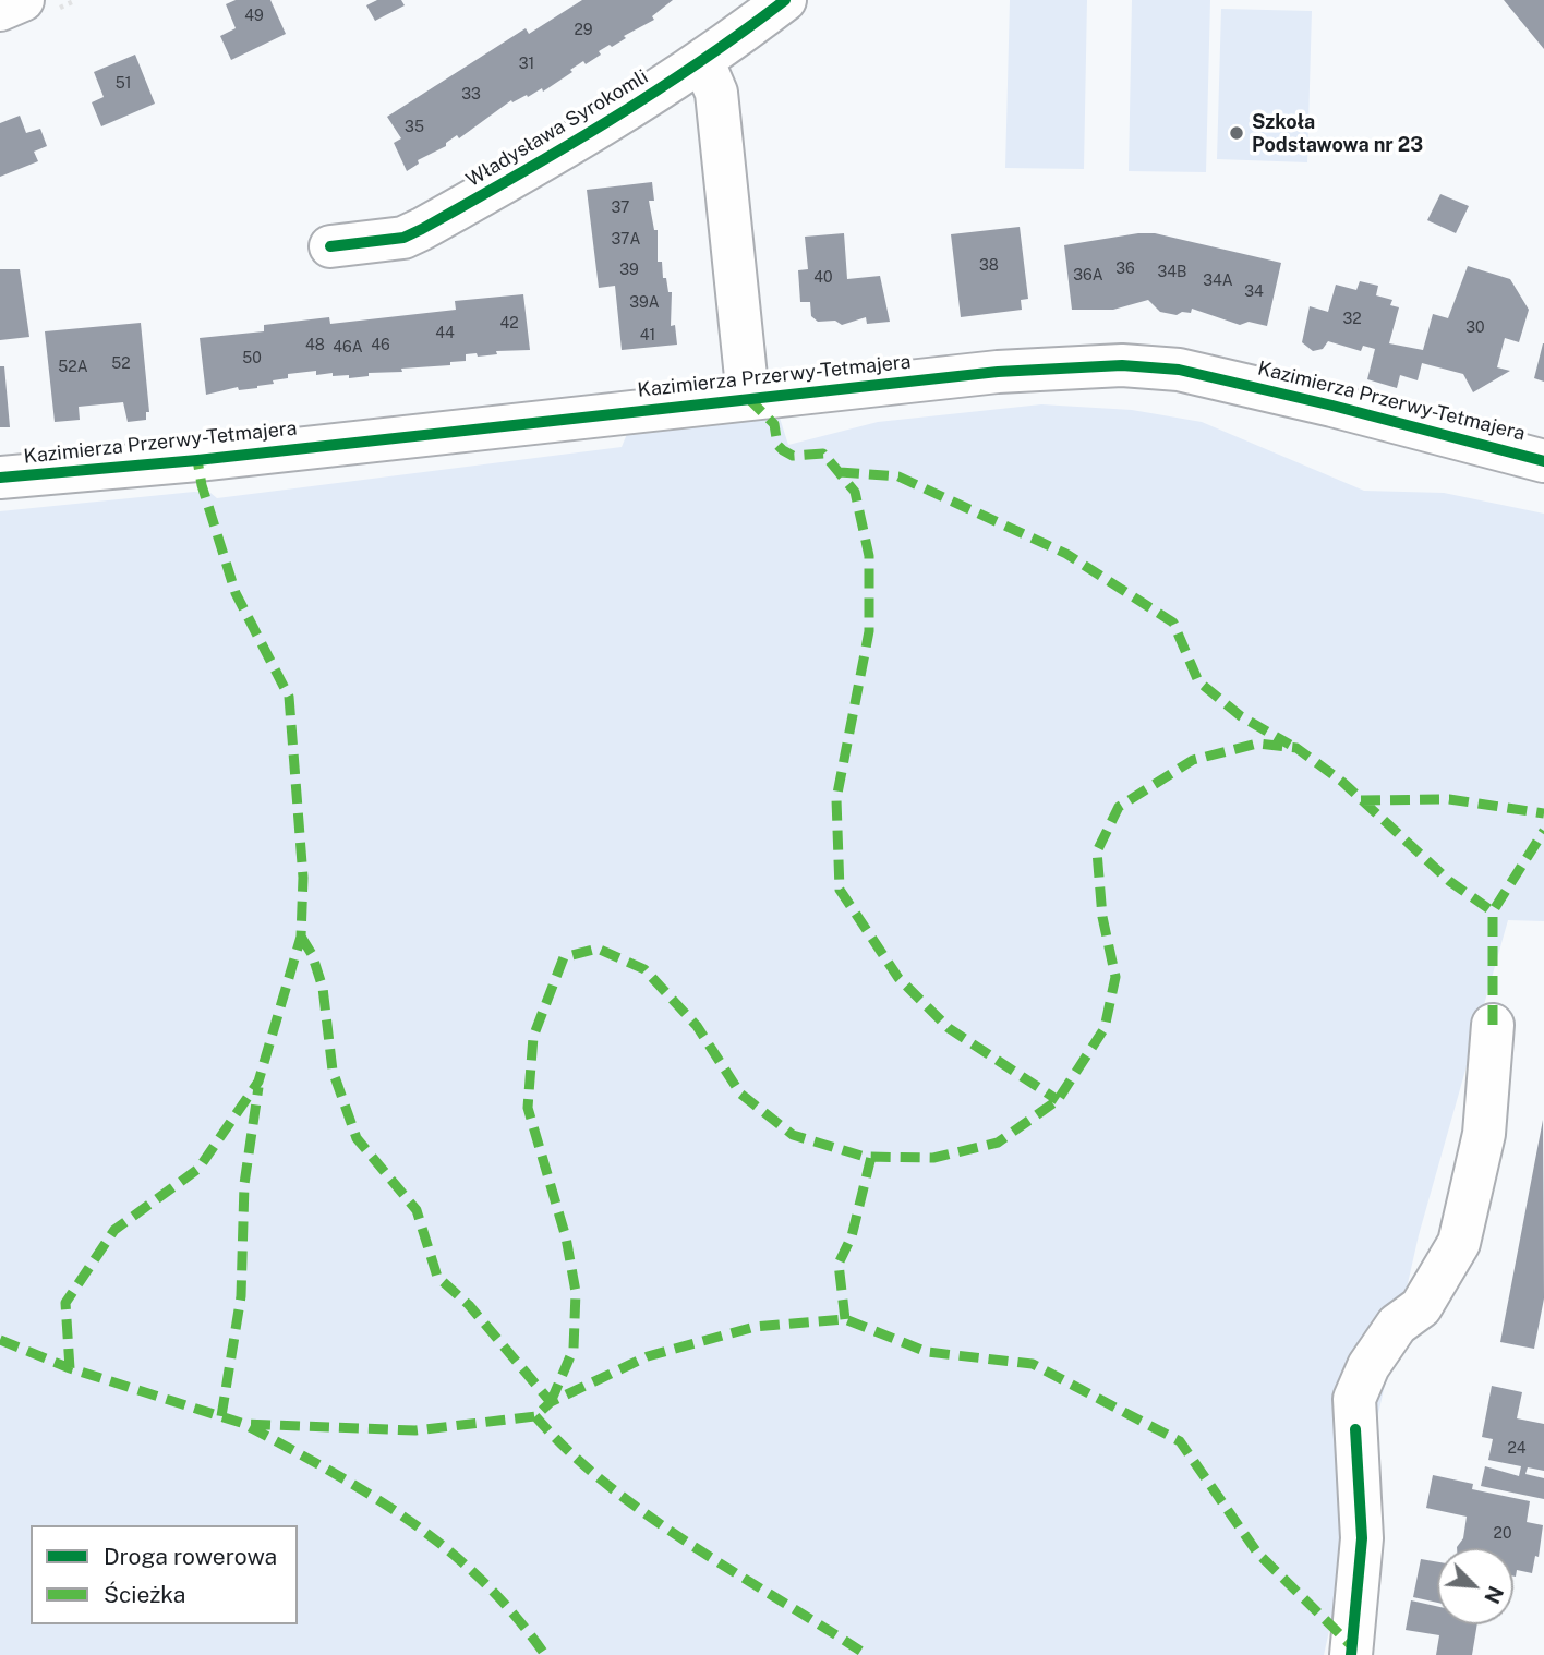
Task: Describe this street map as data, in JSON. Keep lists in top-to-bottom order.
{
  "streets": {
    "street": ["Władysława Syrokomli", "Kazimierza Przerwy-Tetmajera"]
  },
  "places": ["Szkoła Podstawowa nr 23"],
  "house_numbers": [
    "49",
    "29",
    "31",
    "51",
    "33",
    "35",
    "37",
    "37A",
    "38",
    "36",
    "39",
    "34B",
    "36A",
    "40",
    "34A",
    "34",
    "39A",
    "32",
    "42",
    "30",
    "44",
    "41",
    "48",
    "46",
    "46A",
    "50",
    "52",
    "52A",
    "24",
    "20"
  ],
  "legend": ["Droga rowerowa", "Ścieżka"],
  "north": "bottom right"
}
